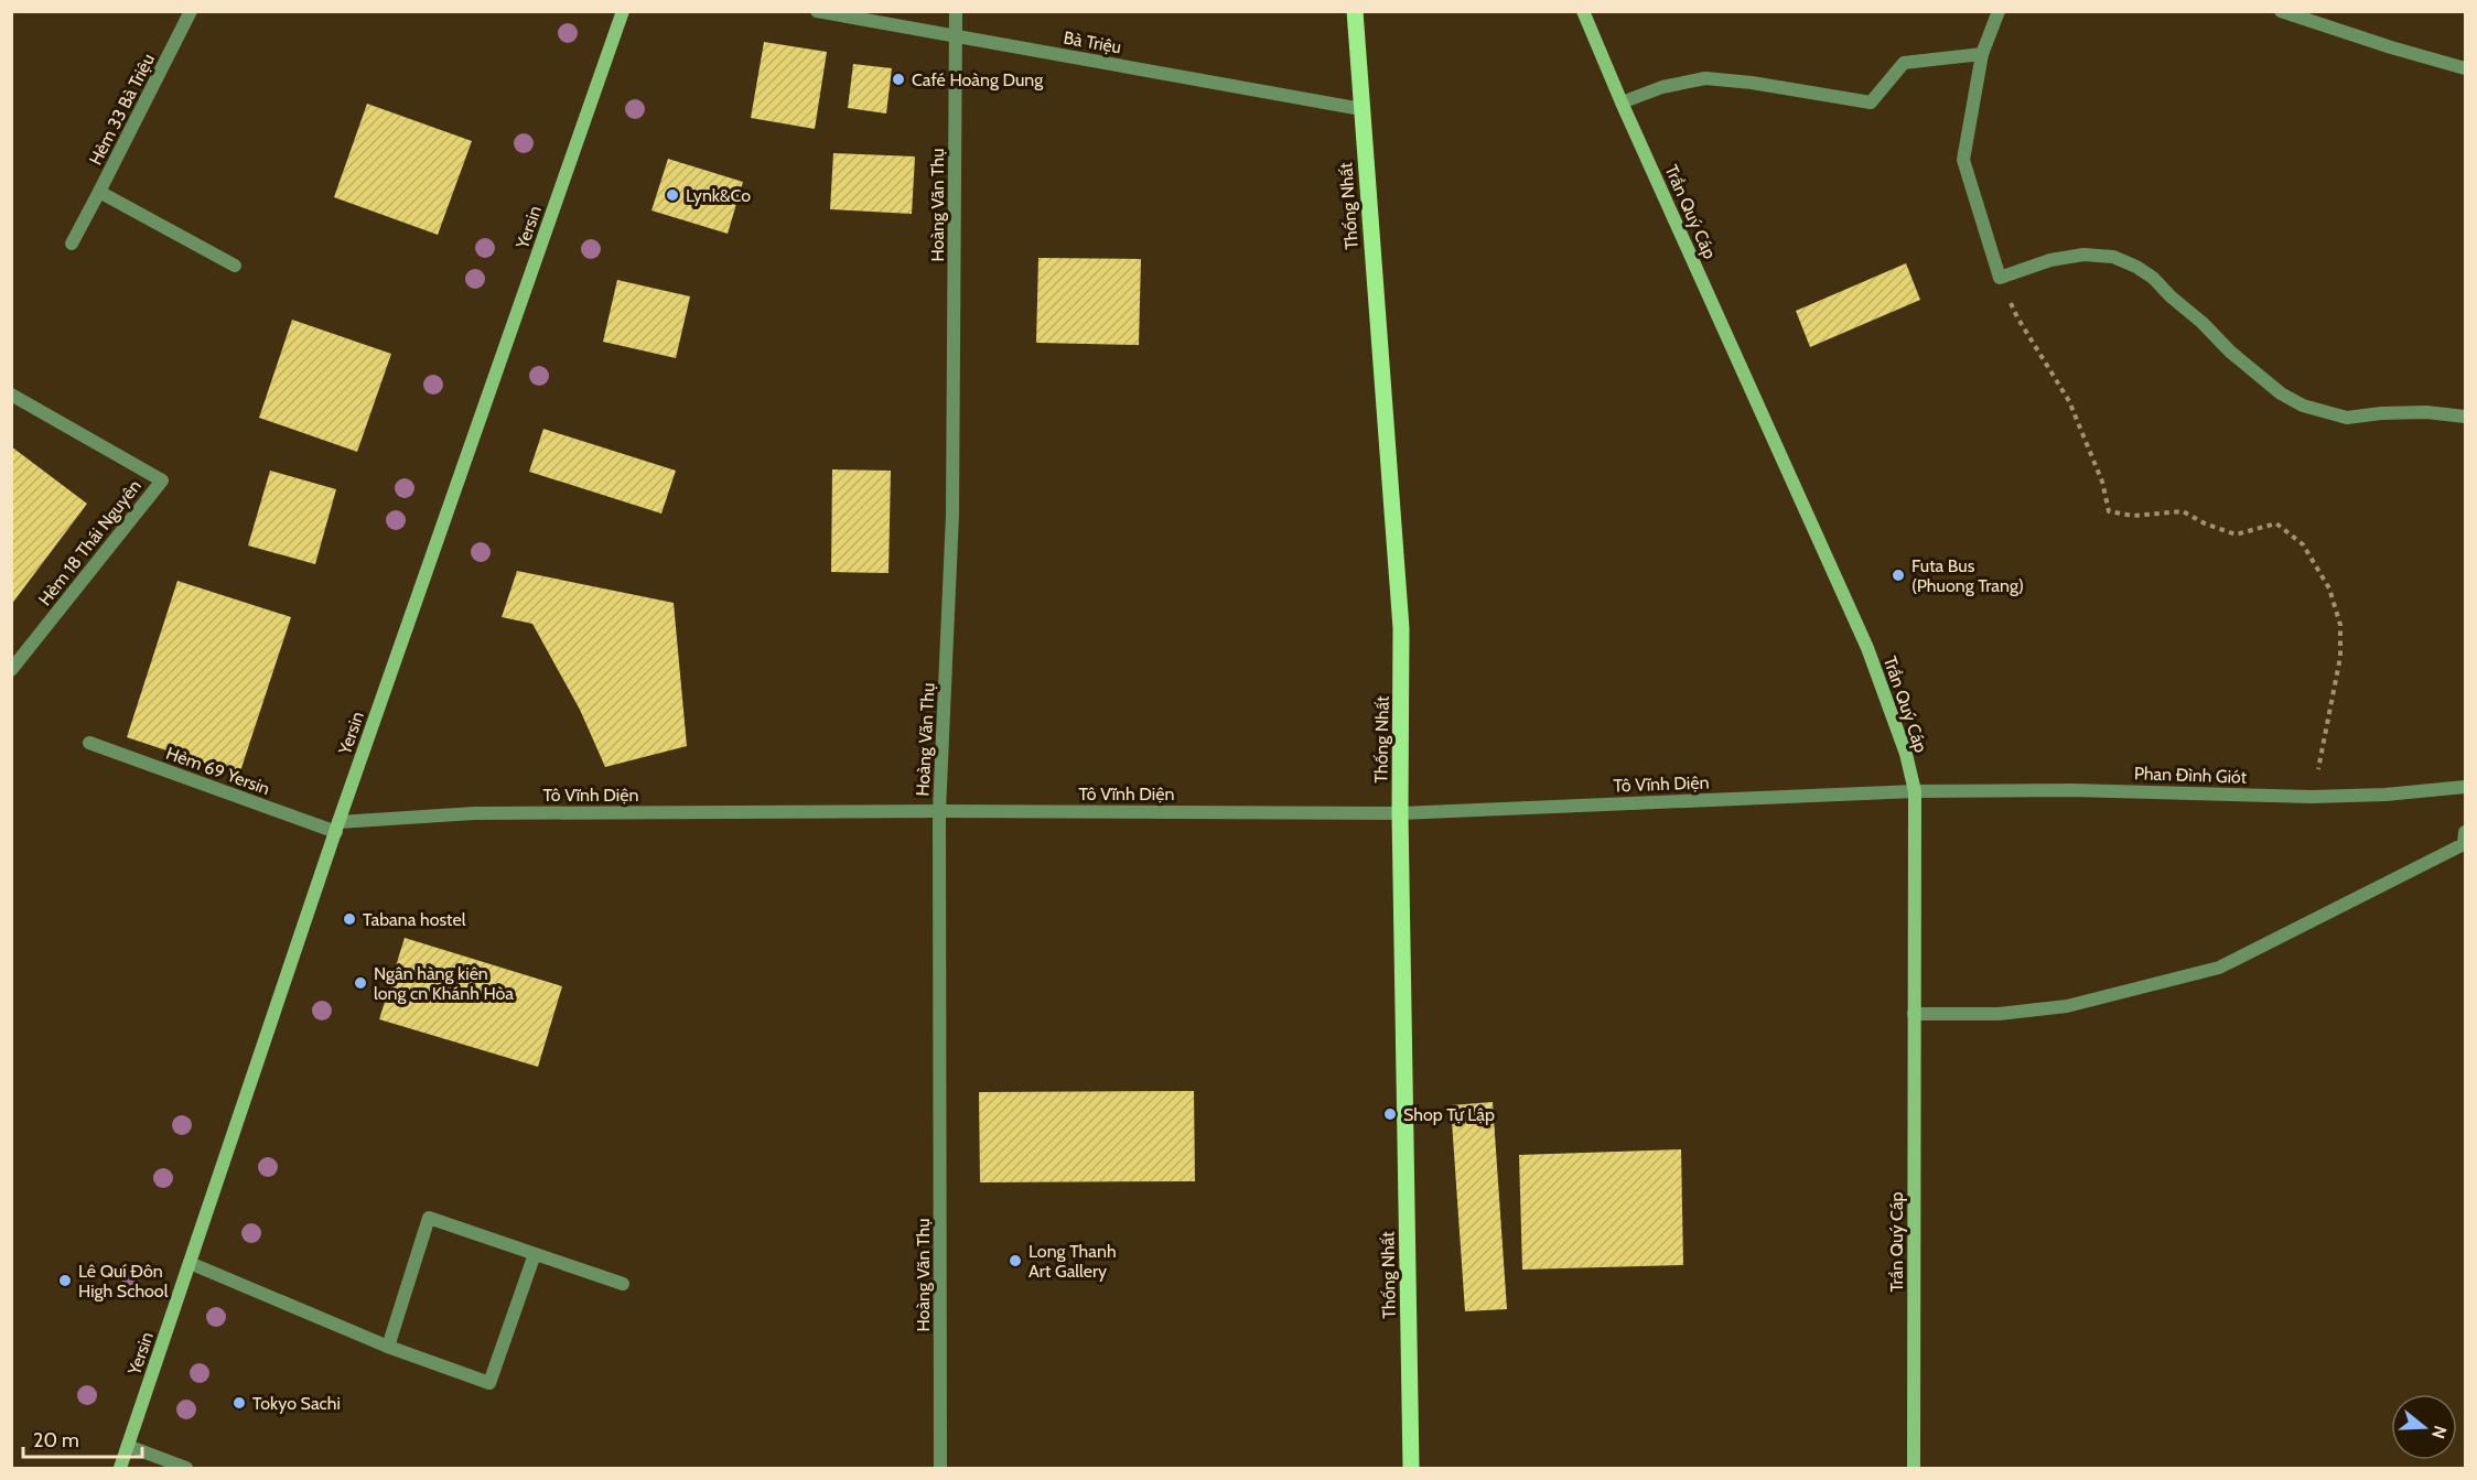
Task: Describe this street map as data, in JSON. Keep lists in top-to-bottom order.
{
  "streets": {
    "main road": ["Thống Nhất"],
    "street": [
      "Bà Triệu",
      "Hẻm 33 Bà Triệu",
      "Hoàng Văn Thụ",
      "Trần Quý Cáp",
      "Yersin",
      "Hẻm 18 Thái Nguyên",
      "Hẻm 69 Yersin",
      "Phan Đình Giót",
      "Tô Vĩnh Diện"
    ]
  },
  "crossings": [
    ["Bà Triệu", "Hoàng Văn Thụ"],
    ["Bà Triệu", "Thống Nhất"],
    ["Hoàng Văn Thụ", "Tô Vĩnh Diện"],
    ["Thống Nhất", "Tô Vĩnh Diện"],
    ["Trần Quý Cáp", "Phan Đình Giót"],
    ["Trần Quý Cáp", "Tô Vĩnh Diện"],
    ["Yersin", "Hẻm 69 Yersin"],
    ["Yersin", "Tô Vĩnh Diện"],
    ["Hẻm 69 Yersin", "Tô Vĩnh Diện"],
    ["Phan Đình Giót", "Tô Vĩnh Diện"]
  ],
  "places": [
    "Café Hoàng Dung",
    "Lynk&Co",
    "Futa Bus (Phuong Trang)",
    "Tabana hostel",
    "Ngân hàng kiên long cn Khánh Hòa",
    "Shop Tự Lập",
    "Long Thanh Art Gallery",
    "Lê Quí Đôn High School",
    "Tokyo Sachi"
  ],
  "scale_bar": "20 m",
  "north": "right"
}
